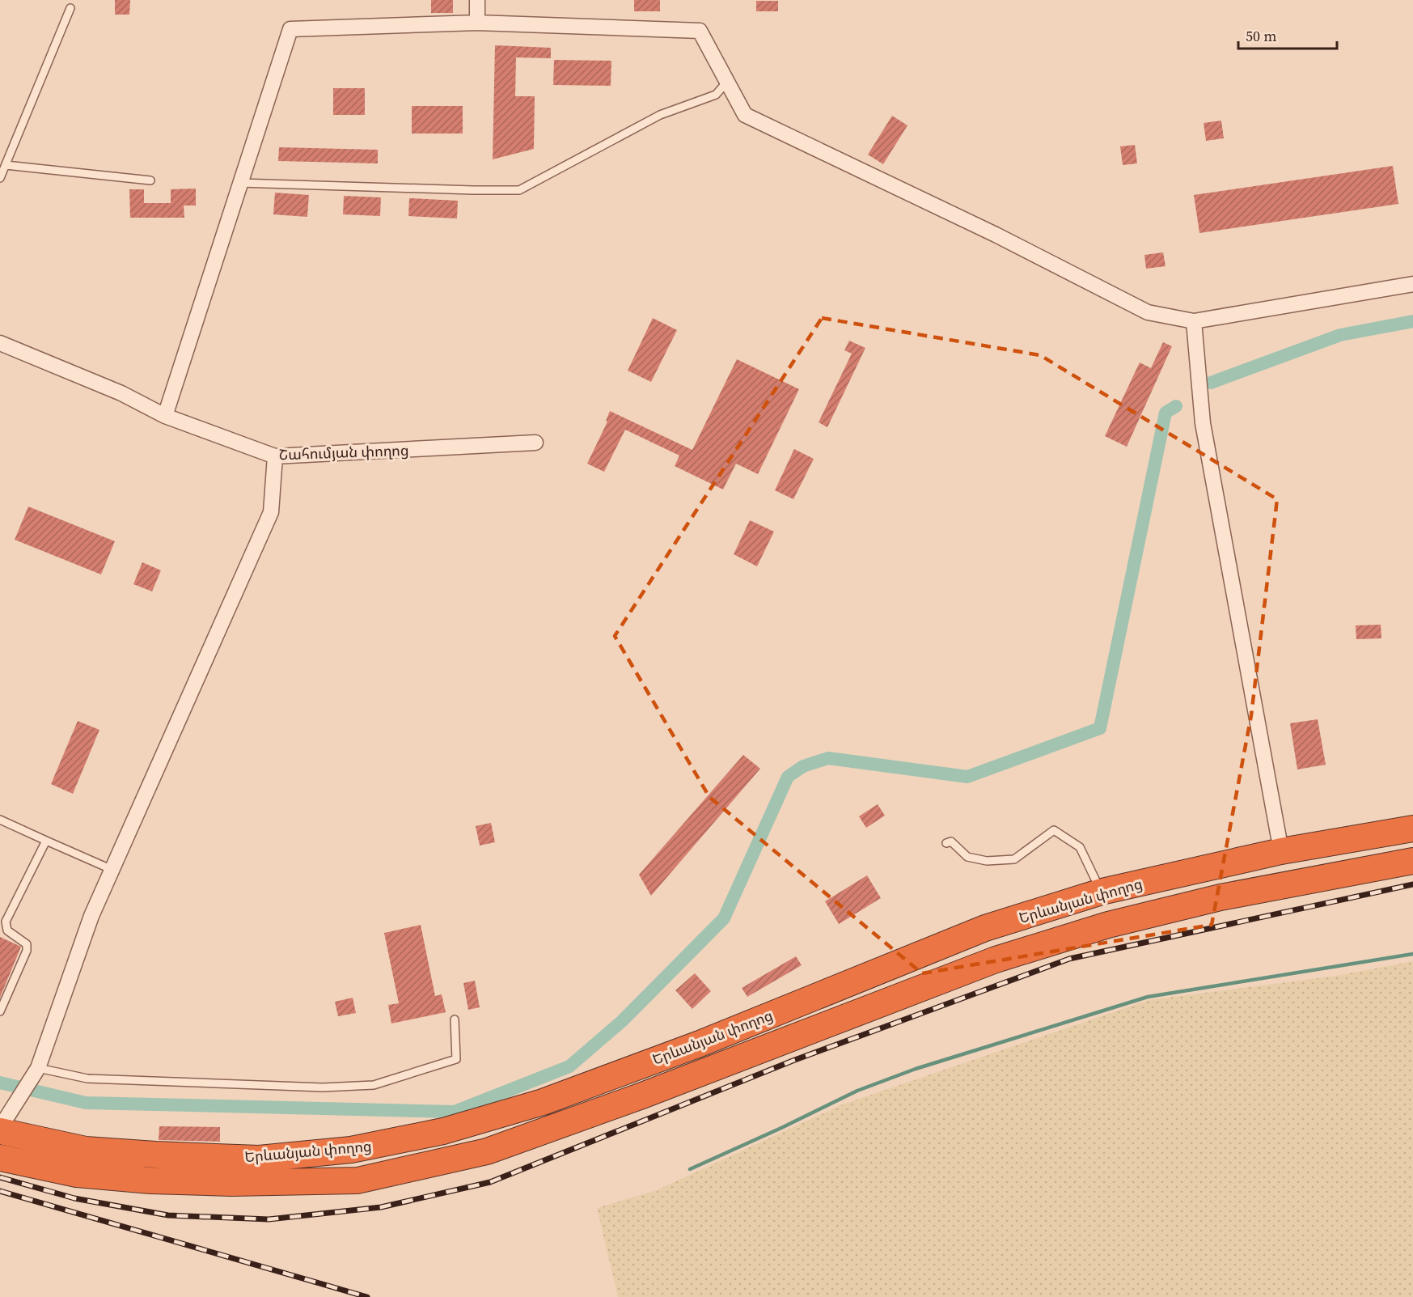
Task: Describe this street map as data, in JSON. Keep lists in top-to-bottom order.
{
  "streets": {
    "highway": ["Երևանյան փողոց"],
    "street": ["Շահումյան փողոց"]
  },
  "scale_bar": "50 m"
}
